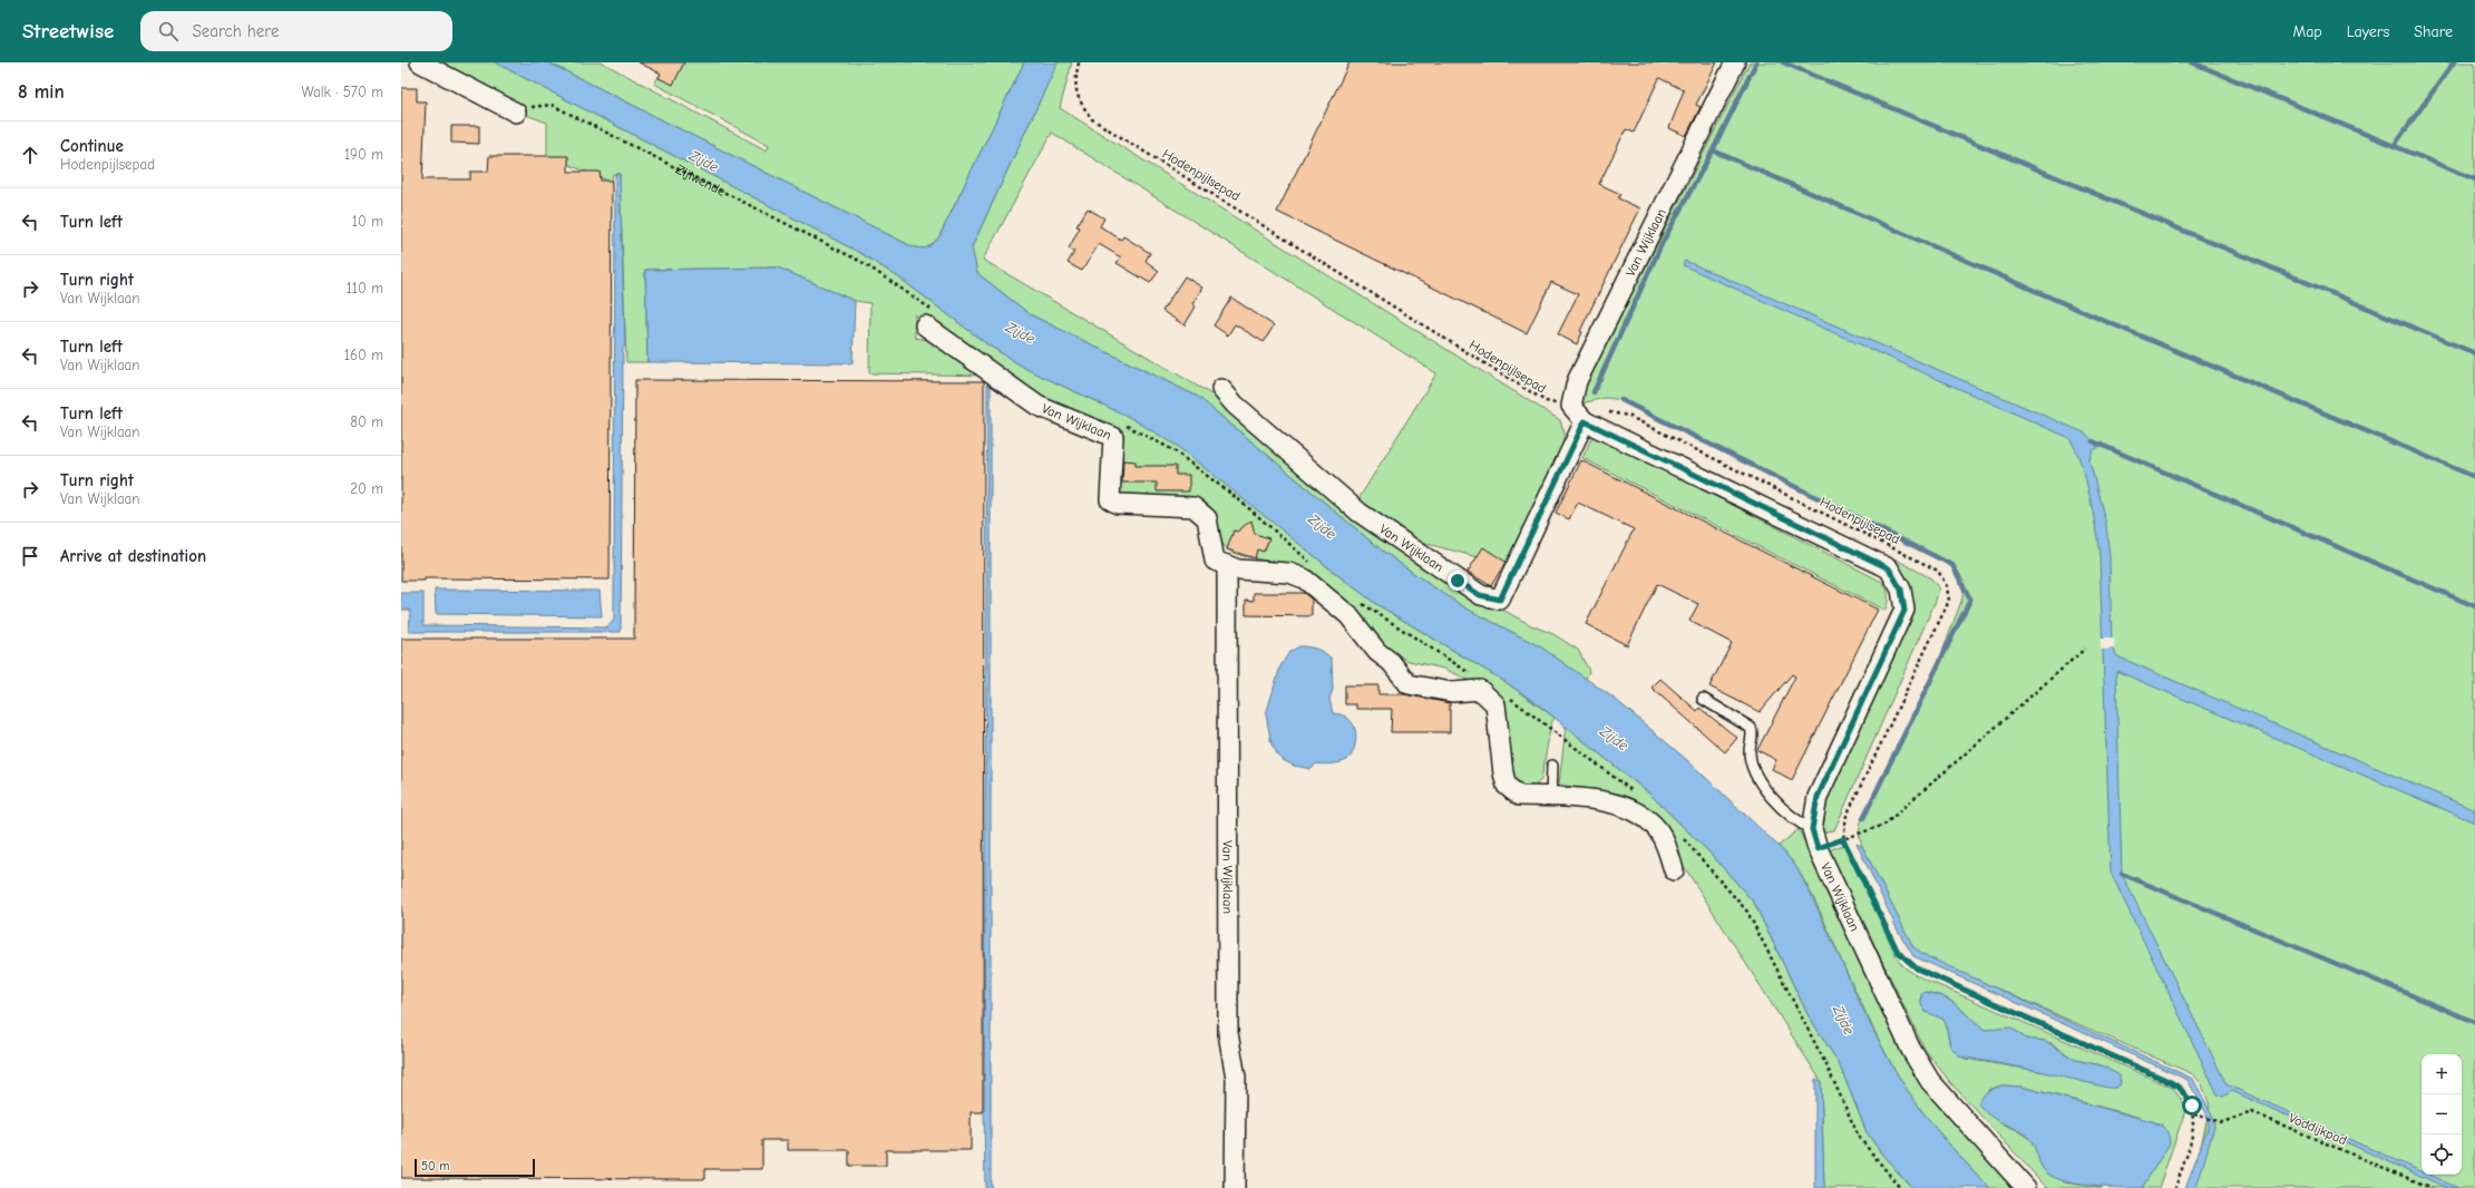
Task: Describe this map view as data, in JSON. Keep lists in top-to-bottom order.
{
  "streets": {
    "street": ["Van Wijklaan"],
    "path": ["Hodenpijlsepad", "Zijtwende", "Voddijkpad"]
  },
  "crossings": [
    ["Hodenpijlsepad", "Van Wijklaan"],
    ["Zijtwende", "Van Wijklaan"]
  ],
  "water": ["Zijde"],
  "scale_bar": "50 m",
  "page": {
    "header": "Streetwise",
    "search": "Search here",
    "nav": ["Map", "Layers", "Share"],
    "heading": ["8 min", "Walk · 570 m"],
    "list": [
      ["Continue", "Hodenpijlsepad", "190 m"],
      ["Turn left", "10 m"],
      ["Turn right", "Van Wijklaan", "110 m"],
      ["Turn left", "Van Wijklaan", "160 m"],
      ["Turn left", "Van Wijklaan", "80 m"],
      ["Turn right", "Van Wijklaan", "20 m"],
      "Arrive at destination"
    ],
    "map_buttons": ["+", "−"],
    "scale": "50 m"
  }
}
